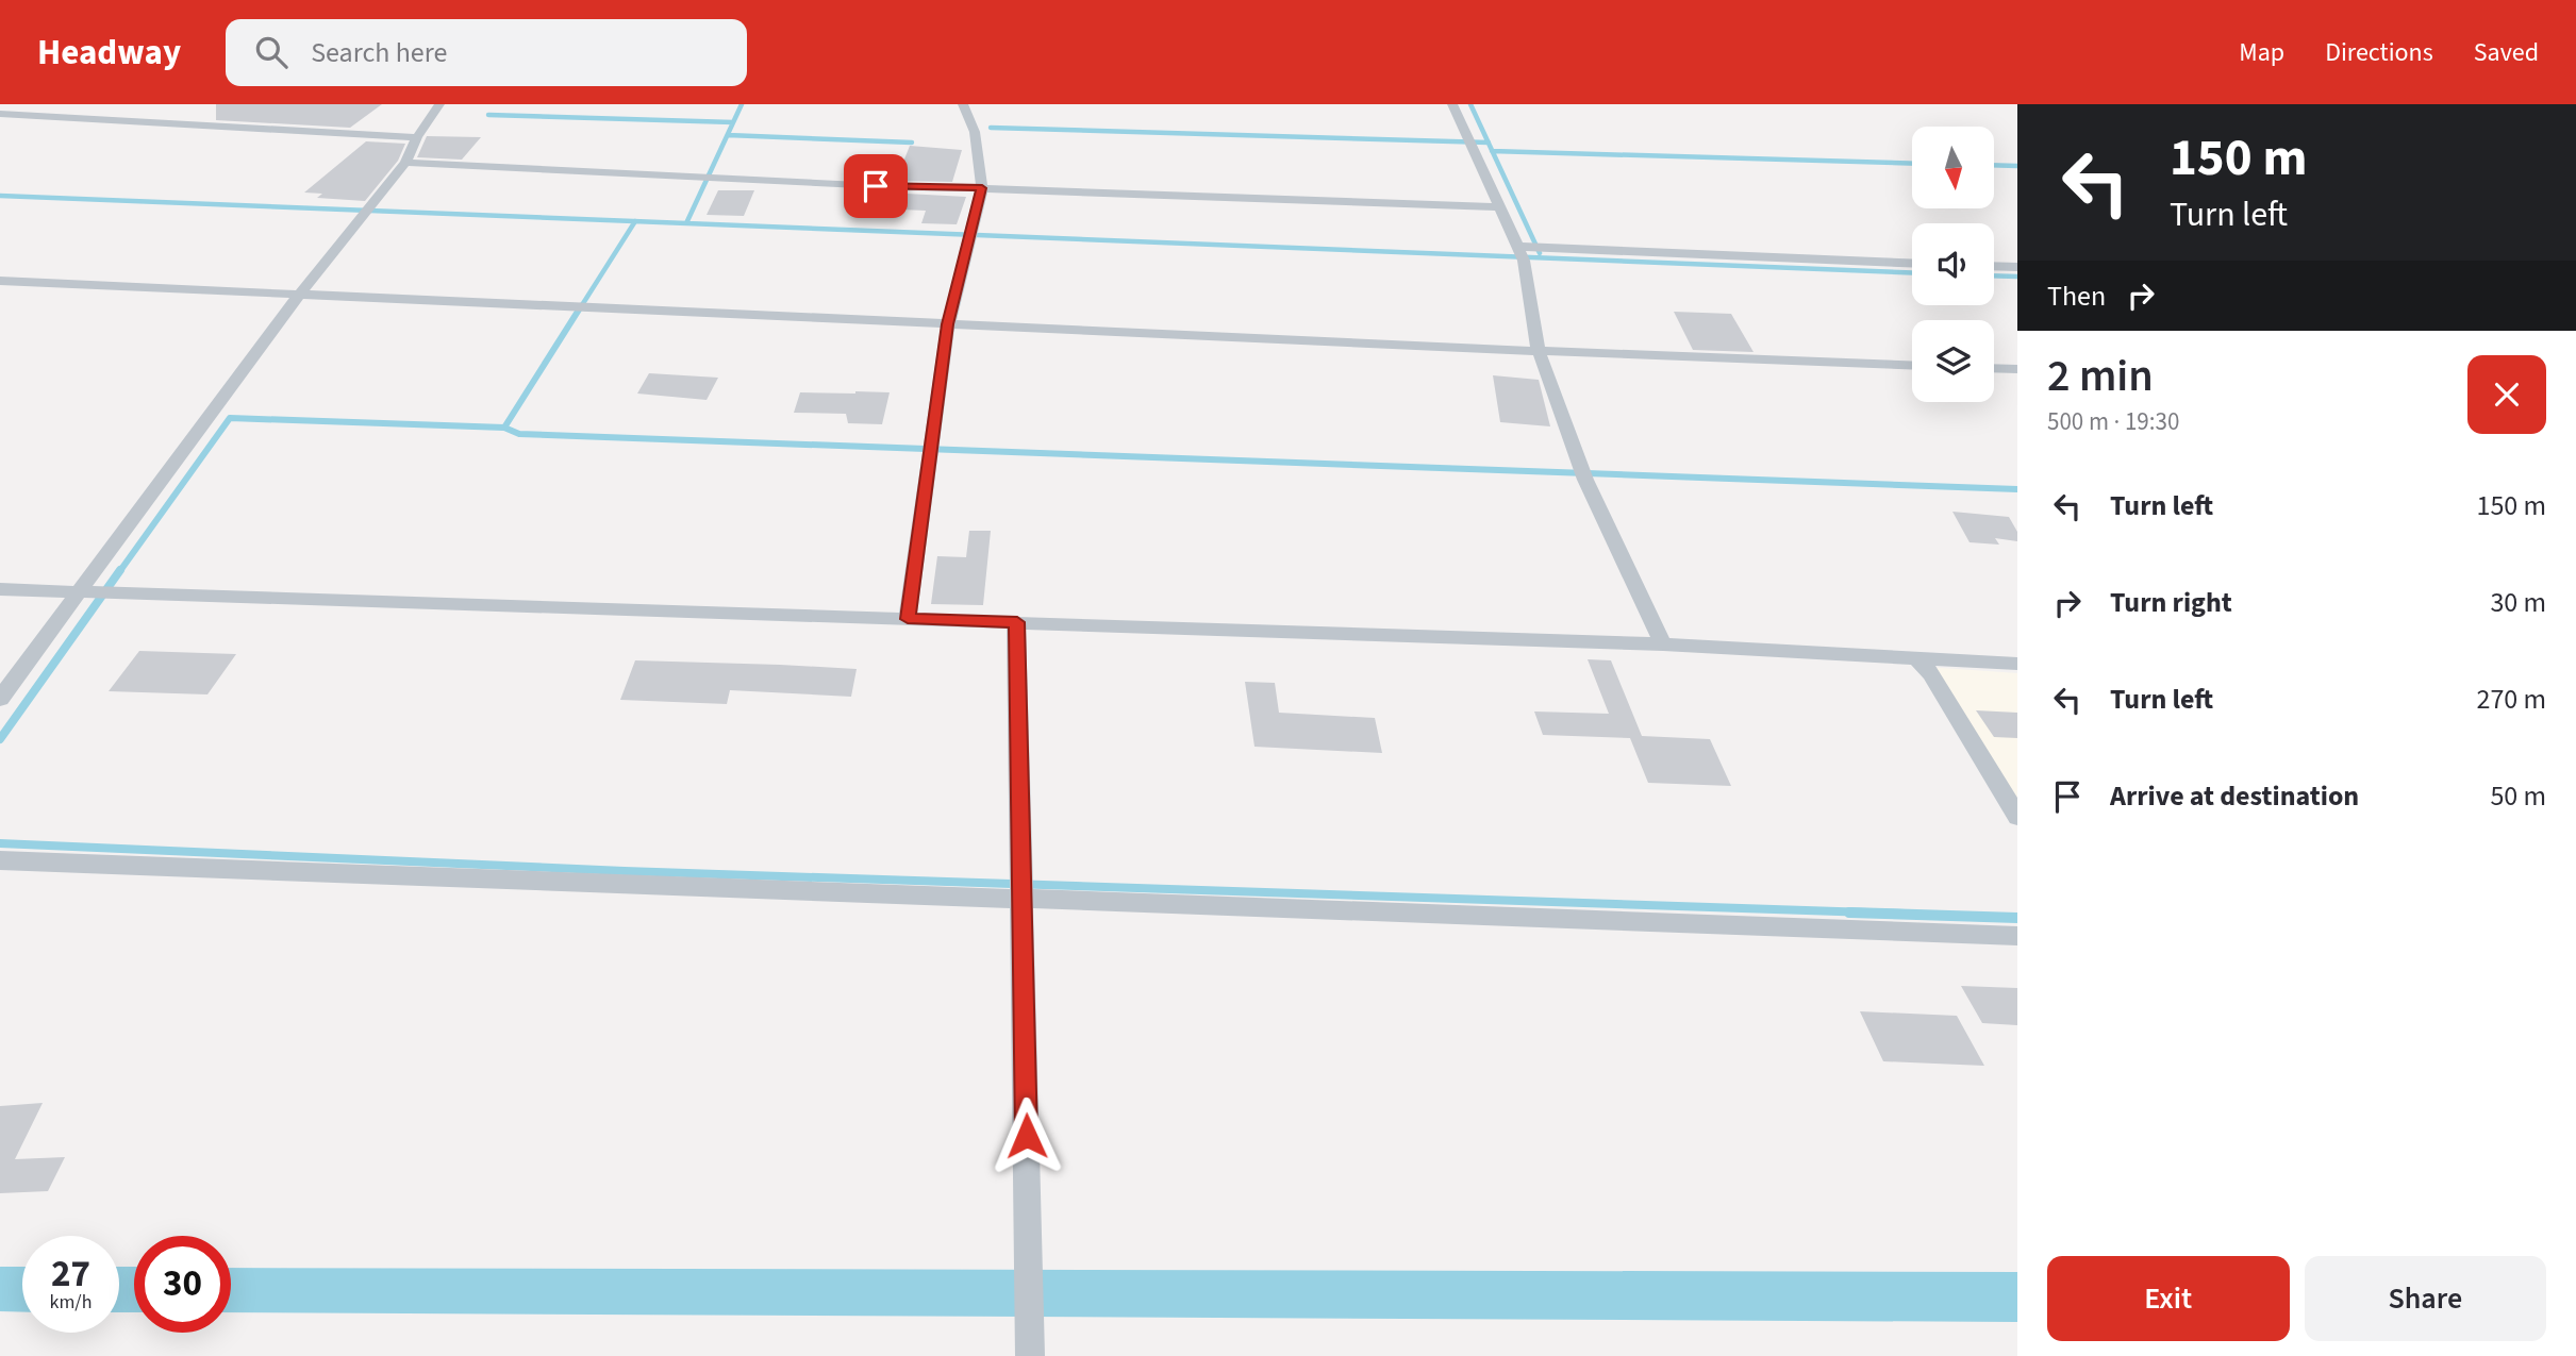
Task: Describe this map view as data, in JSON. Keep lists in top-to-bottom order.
{
  "north": "bottom",
  "page": {
    "header": "Headway",
    "search": "Search here",
    "nav": ["Map", "Directions", "Saved"],
    "turn": ["150 m", "Turn left"],
    "then": "Then",
    "heading": ["2 min", "500 m · 19:30"],
    "list": [
      {
        "name": "Turn left",
        "value": "150 m"
      },
      {
        "name": "Turn right",
        "value": "30 m"
      },
      {
        "name": "Turn left",
        "value": "270 m"
      },
      {
        "name": "Arrive at destination",
        "value": "50 m"
      }
    ],
    "speed": "27 km/h",
    "limit": "30",
    "buttons": ["Exit", "Share"]
  }
}
